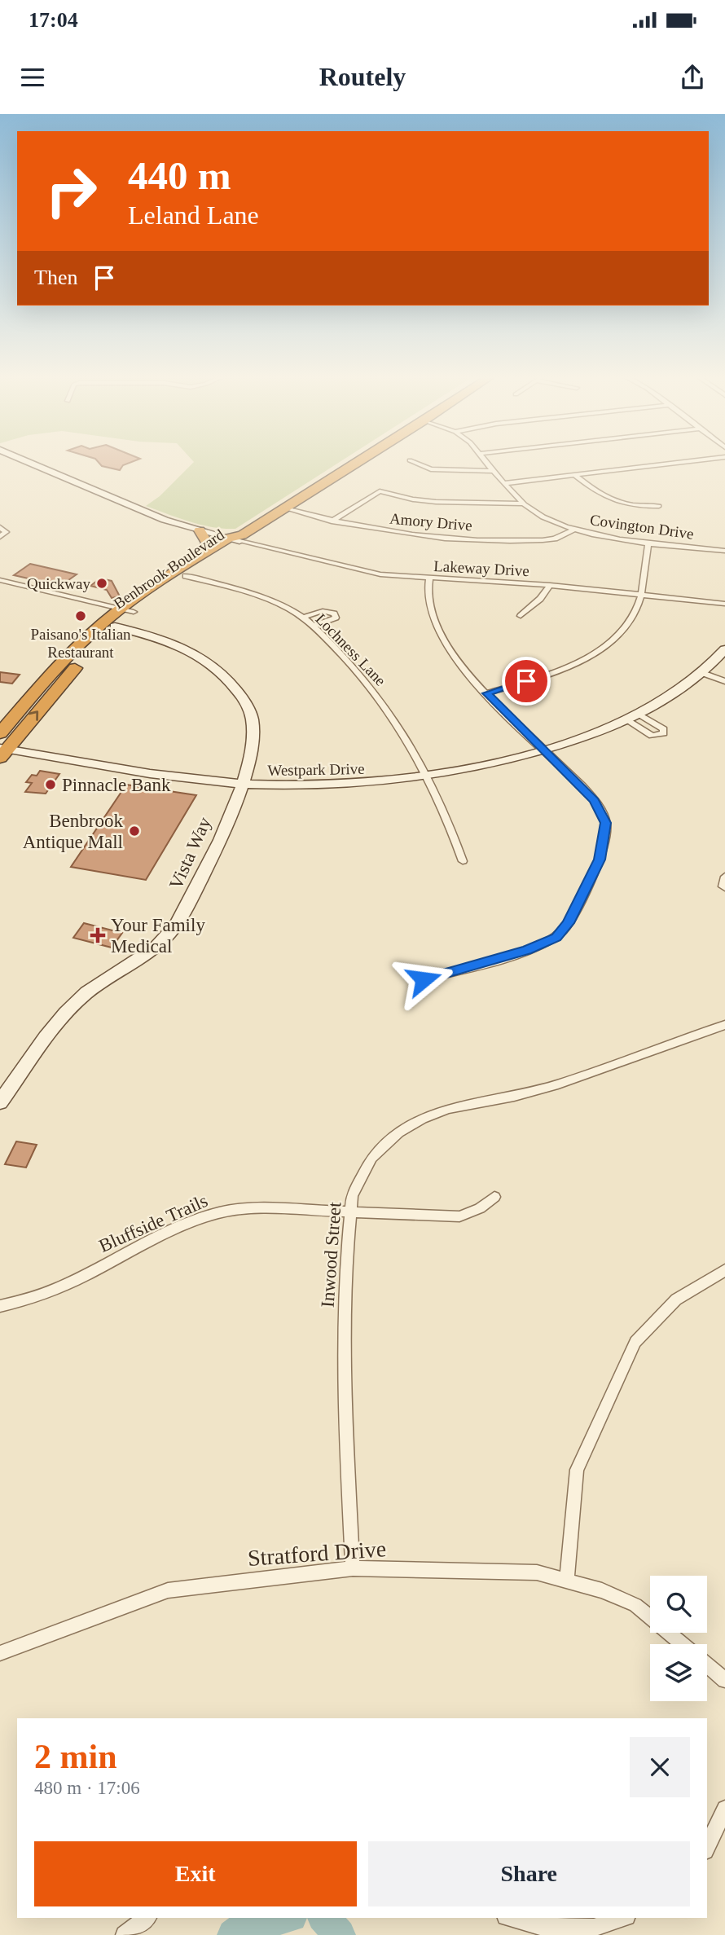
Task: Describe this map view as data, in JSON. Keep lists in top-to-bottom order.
{
  "streets": {
    "highway": ["Benbrook Boulevard"],
    "street": [
      "Amory Drive",
      "Covington Drive",
      "Lakeway Drive",
      "Lochness Lane",
      "Westpark Drive",
      "Vista Way",
      "Bluffside Trails",
      "Inwood Street",
      "Stratford Drive"
    ]
  },
  "crossings": [
    ["Amory Drive", "Covington Drive"],
    ["Amory Drive", "Benbrook Boulevard"],
    ["Lakeway Drive", "Benbrook Boulevard"],
    ["Benbrook Boulevard", "Lochness Lane"],
    ["Benbrook Boulevard", "Westpark Drive"],
    ["Benbrook Boulevard", "Vista Way"],
    ["Lochness Lane", "Westpark Drive"],
    ["Westpark Drive", "Vista Way"],
    ["Bluffside Trails", "Inwood Street"],
    ["Inwood Street", "Stratford Drive"]
  ],
  "places": {
    "other": [
      "Quickway",
      "Paisano's Italian Restaurant",
      "Pinnacle Bank",
      "Benbrook Antique Mall"
    ],
    "health": ["Your Family Medical"]
  },
  "page": {
    "status": "17:04",
    "header": "Routely",
    "turn": ["440 m", "Leland Lane"],
    "then": "Then",
    "heading": ["2 min", "480 m · 17:06"],
    "buttons": ["Exit", "Share"]
  }
}
